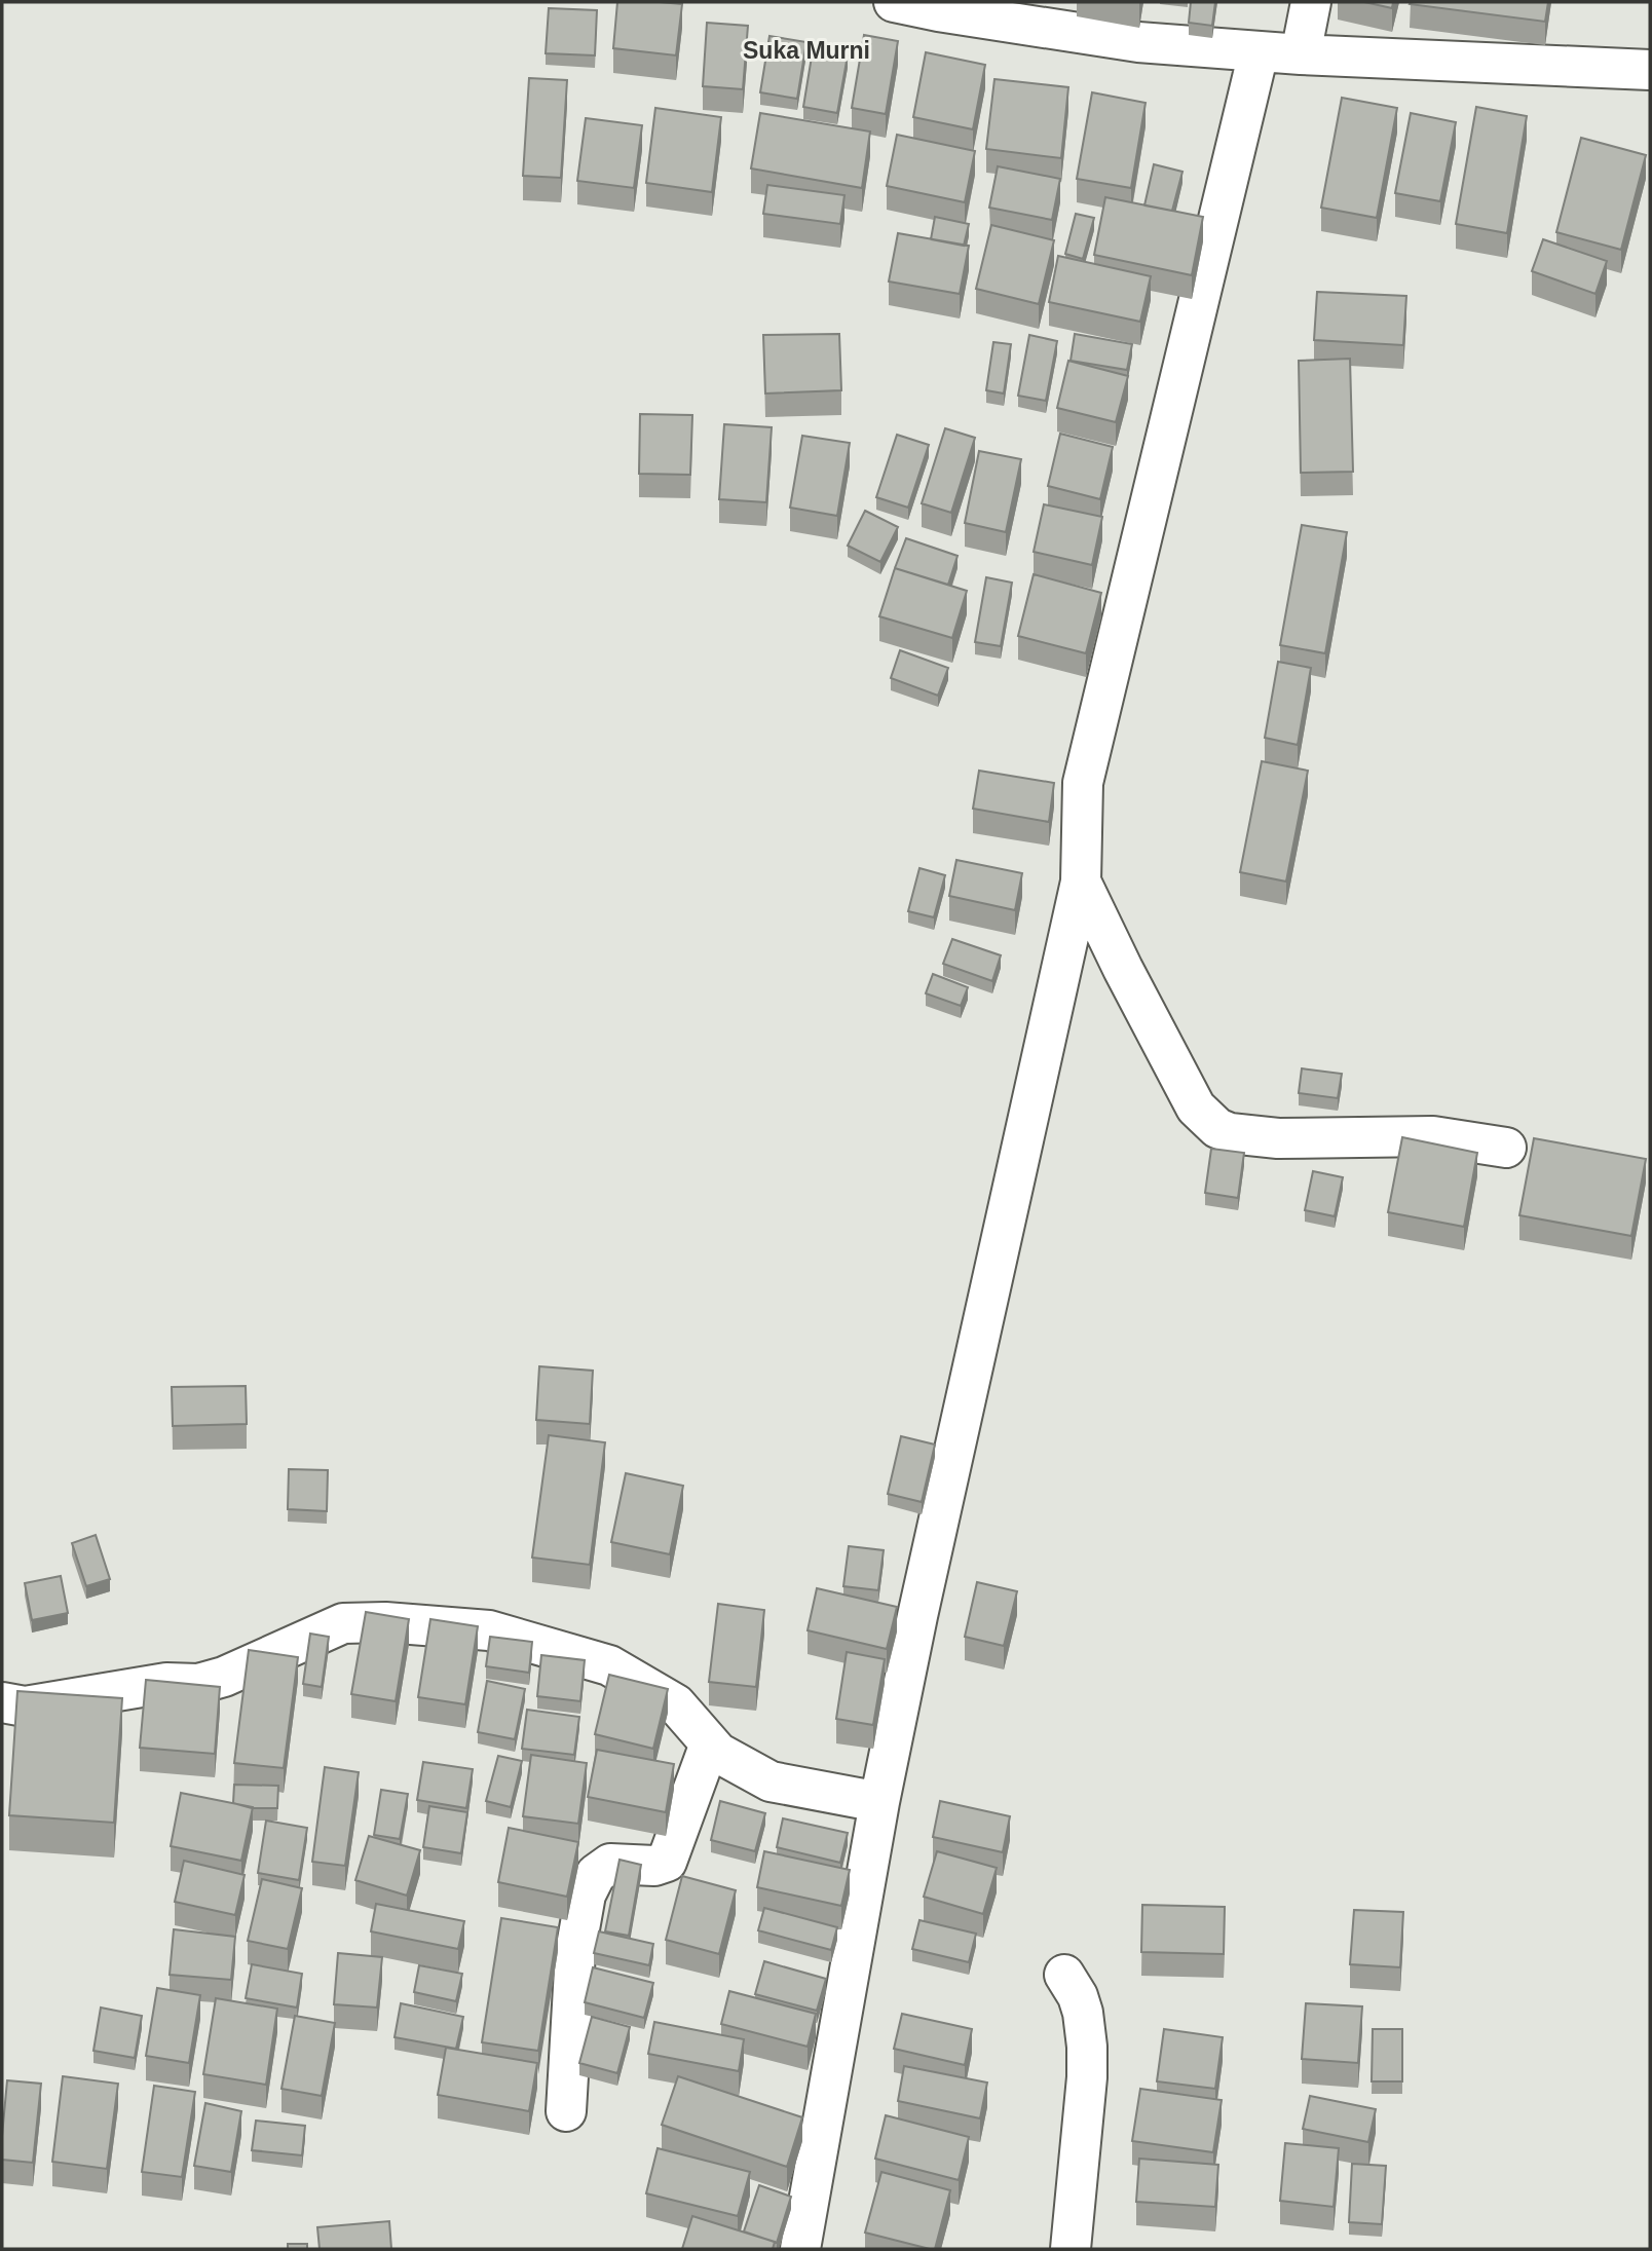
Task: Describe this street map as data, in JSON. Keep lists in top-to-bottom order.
{
  "districts": ["Suka Murni"]
}
